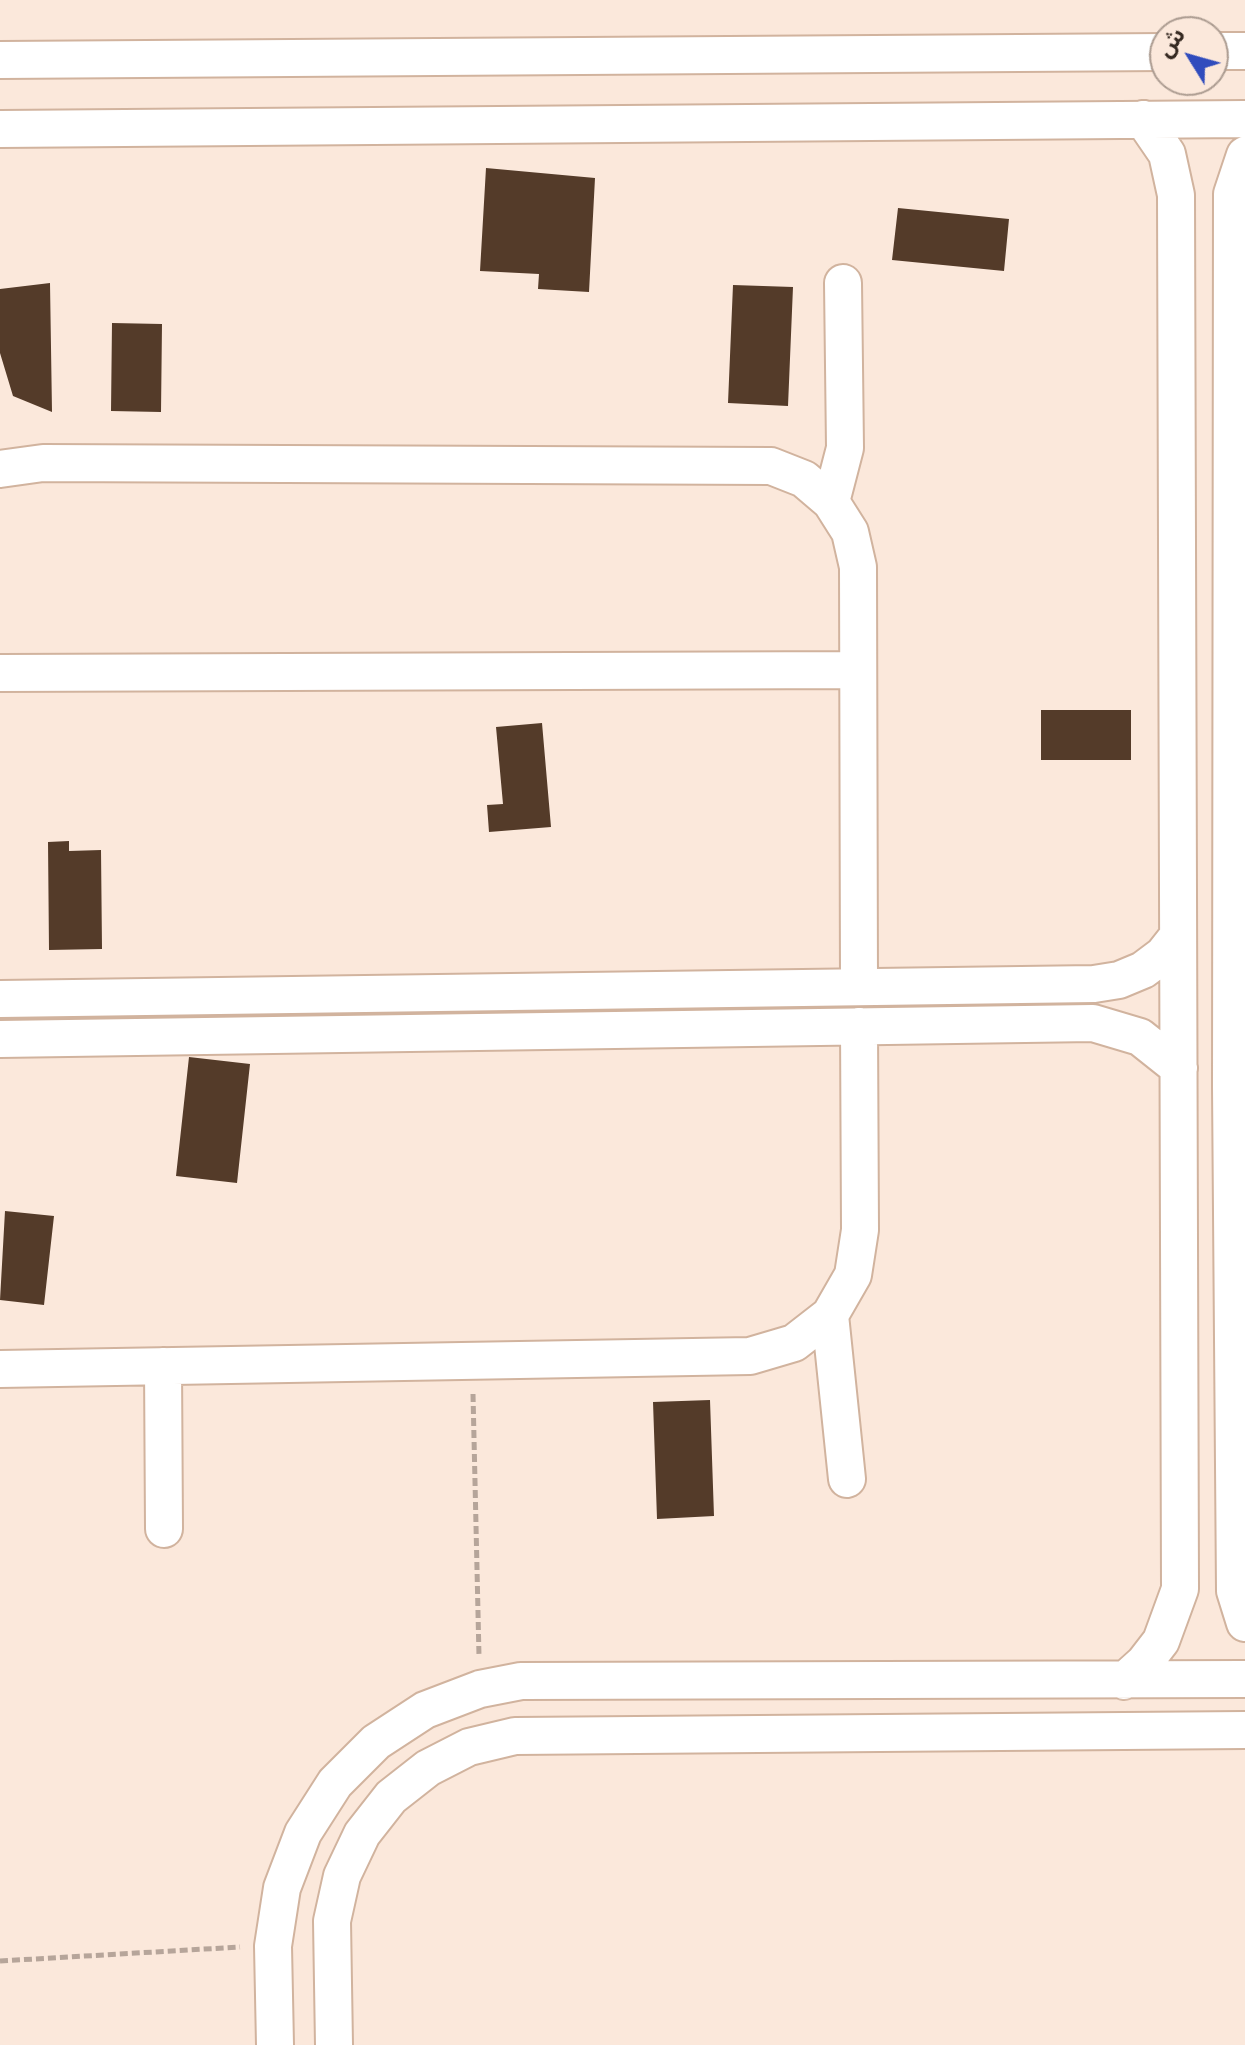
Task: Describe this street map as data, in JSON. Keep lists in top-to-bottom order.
{
  "north": "top left"
}
